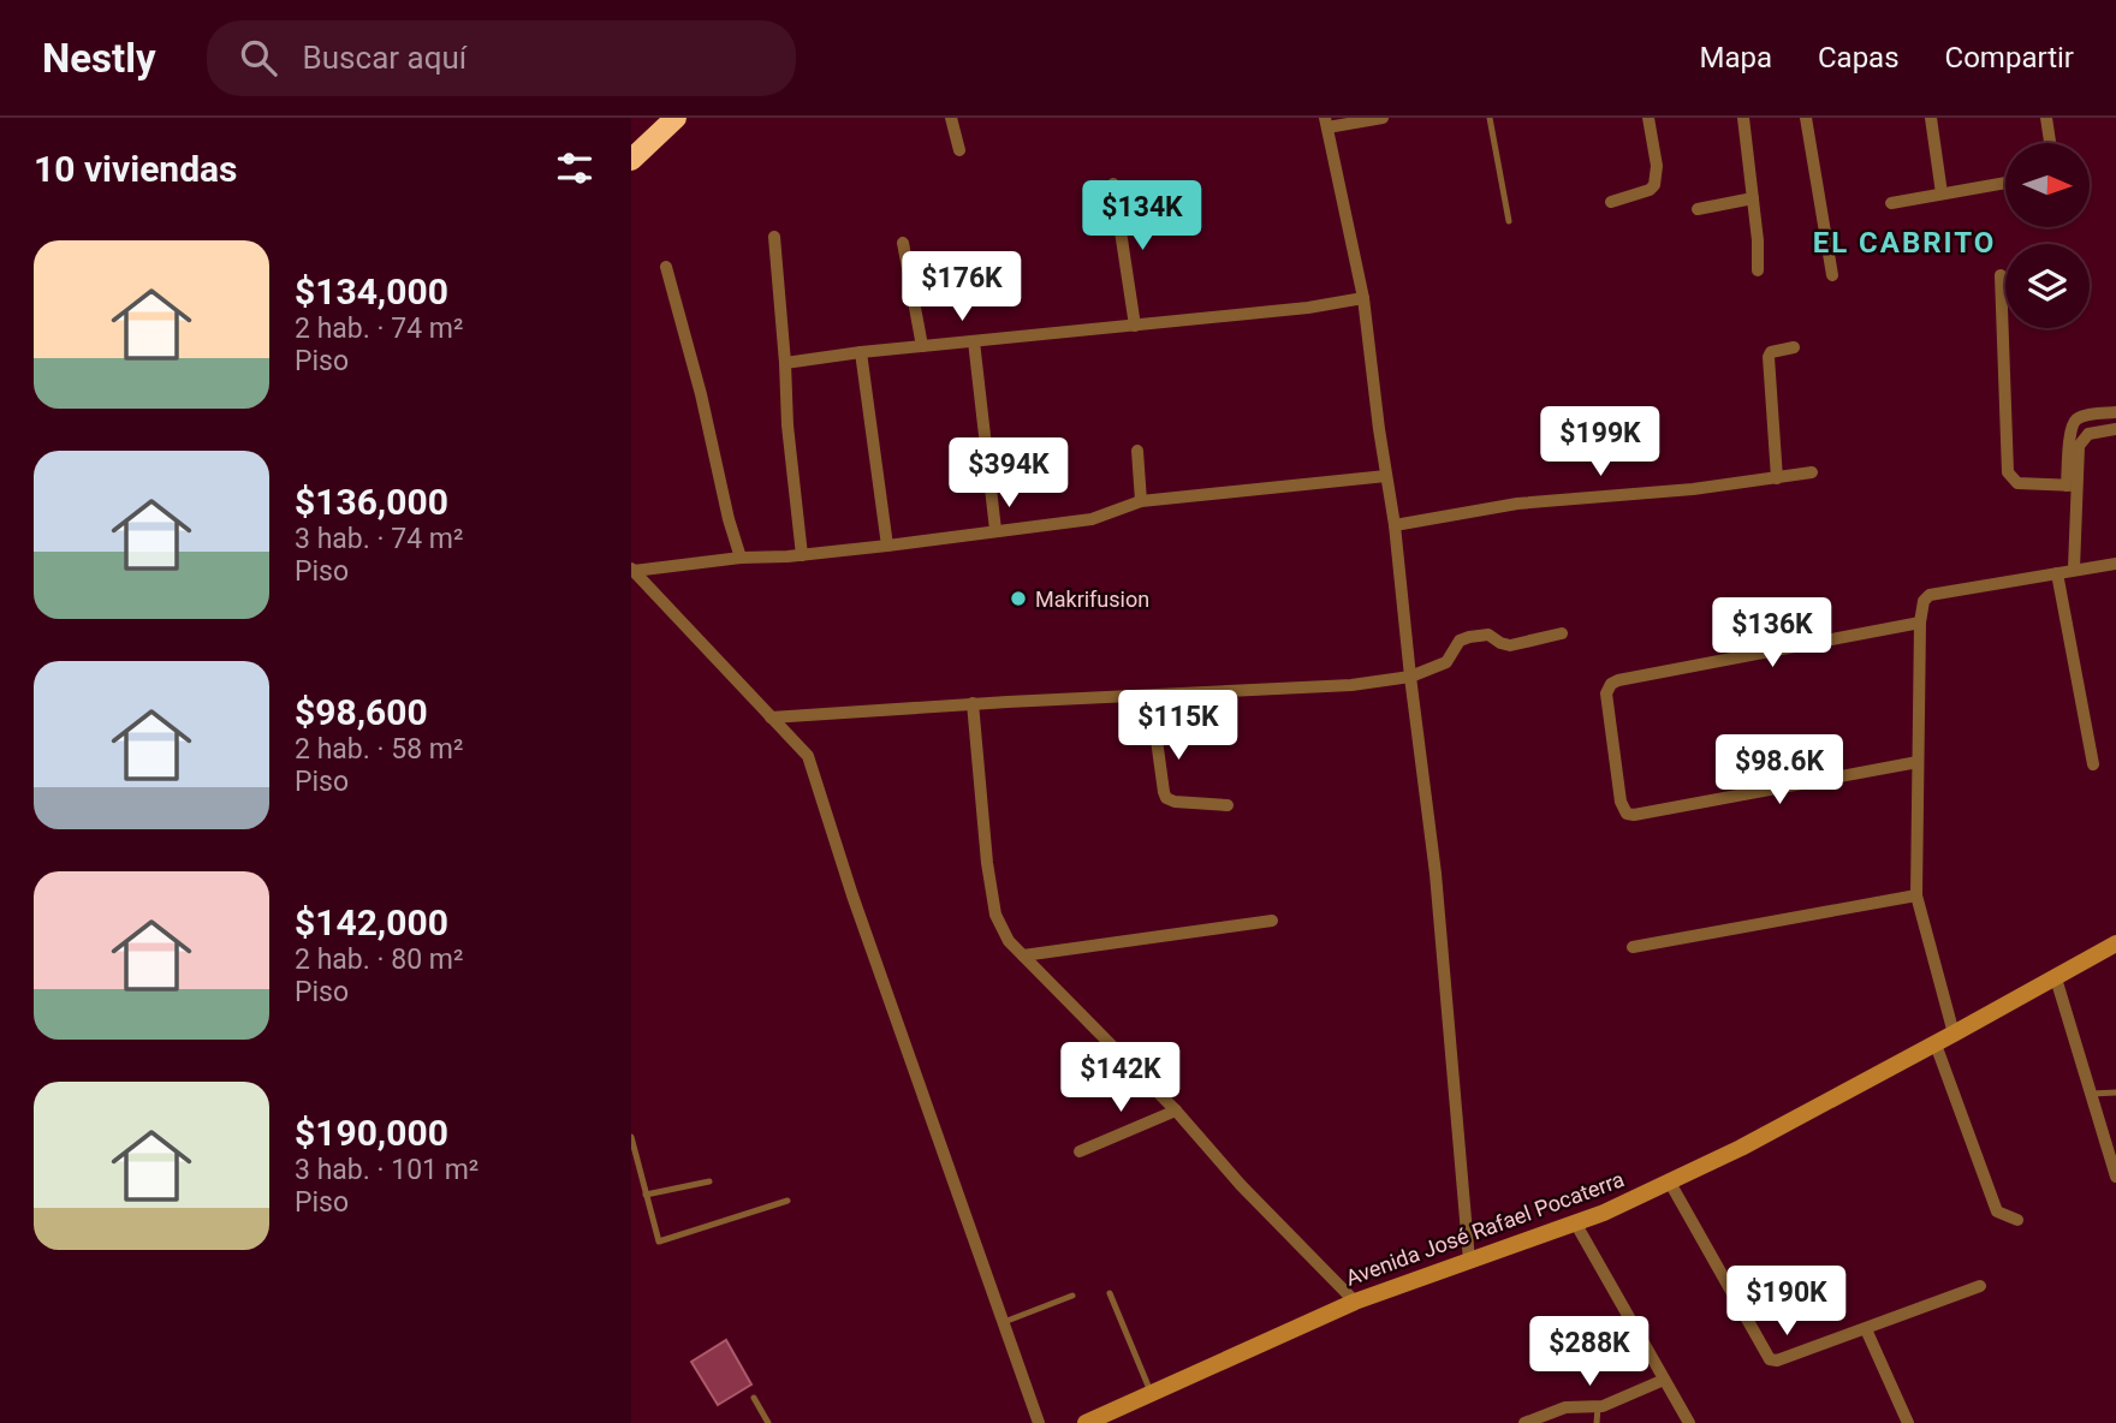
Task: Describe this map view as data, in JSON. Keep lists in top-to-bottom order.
{
  "streets": {
    "street": ["Avenida José Rafael Pocaterra"]
  },
  "districts": ["EL CABRITO"],
  "places": ["Makrifusion"],
  "north": "right",
  "page": {
    "header": "Nestly",
    "search": "Buscar aquí",
    "nav": ["Mapa", "Capas", "Compartir"],
    "heading": "10 viviendas",
    "price": [
      "$134K",
      "$176K",
      "$199K",
      "$394K",
      "$136K",
      "$115K",
      "$98.6K",
      "$142K",
      "$190K",
      "$288K"
    ],
    "list": [
      {
        "name": "$134,000",
        "note": "2 hab. · 74 m² · Piso"
      },
      {
        "name": "$136,000",
        "note": "3 hab. · 74 m² · Piso"
      },
      {
        "name": "$98,600",
        "note": "2 hab. · 58 m² · Piso"
      },
      {
        "name": "$142,000",
        "note": "2 hab. · 80 m² · Piso"
      },
      {
        "name": "$190,000",
        "note": "3 hab. · 101 m² · Piso"
      }
    ]
  }
}
